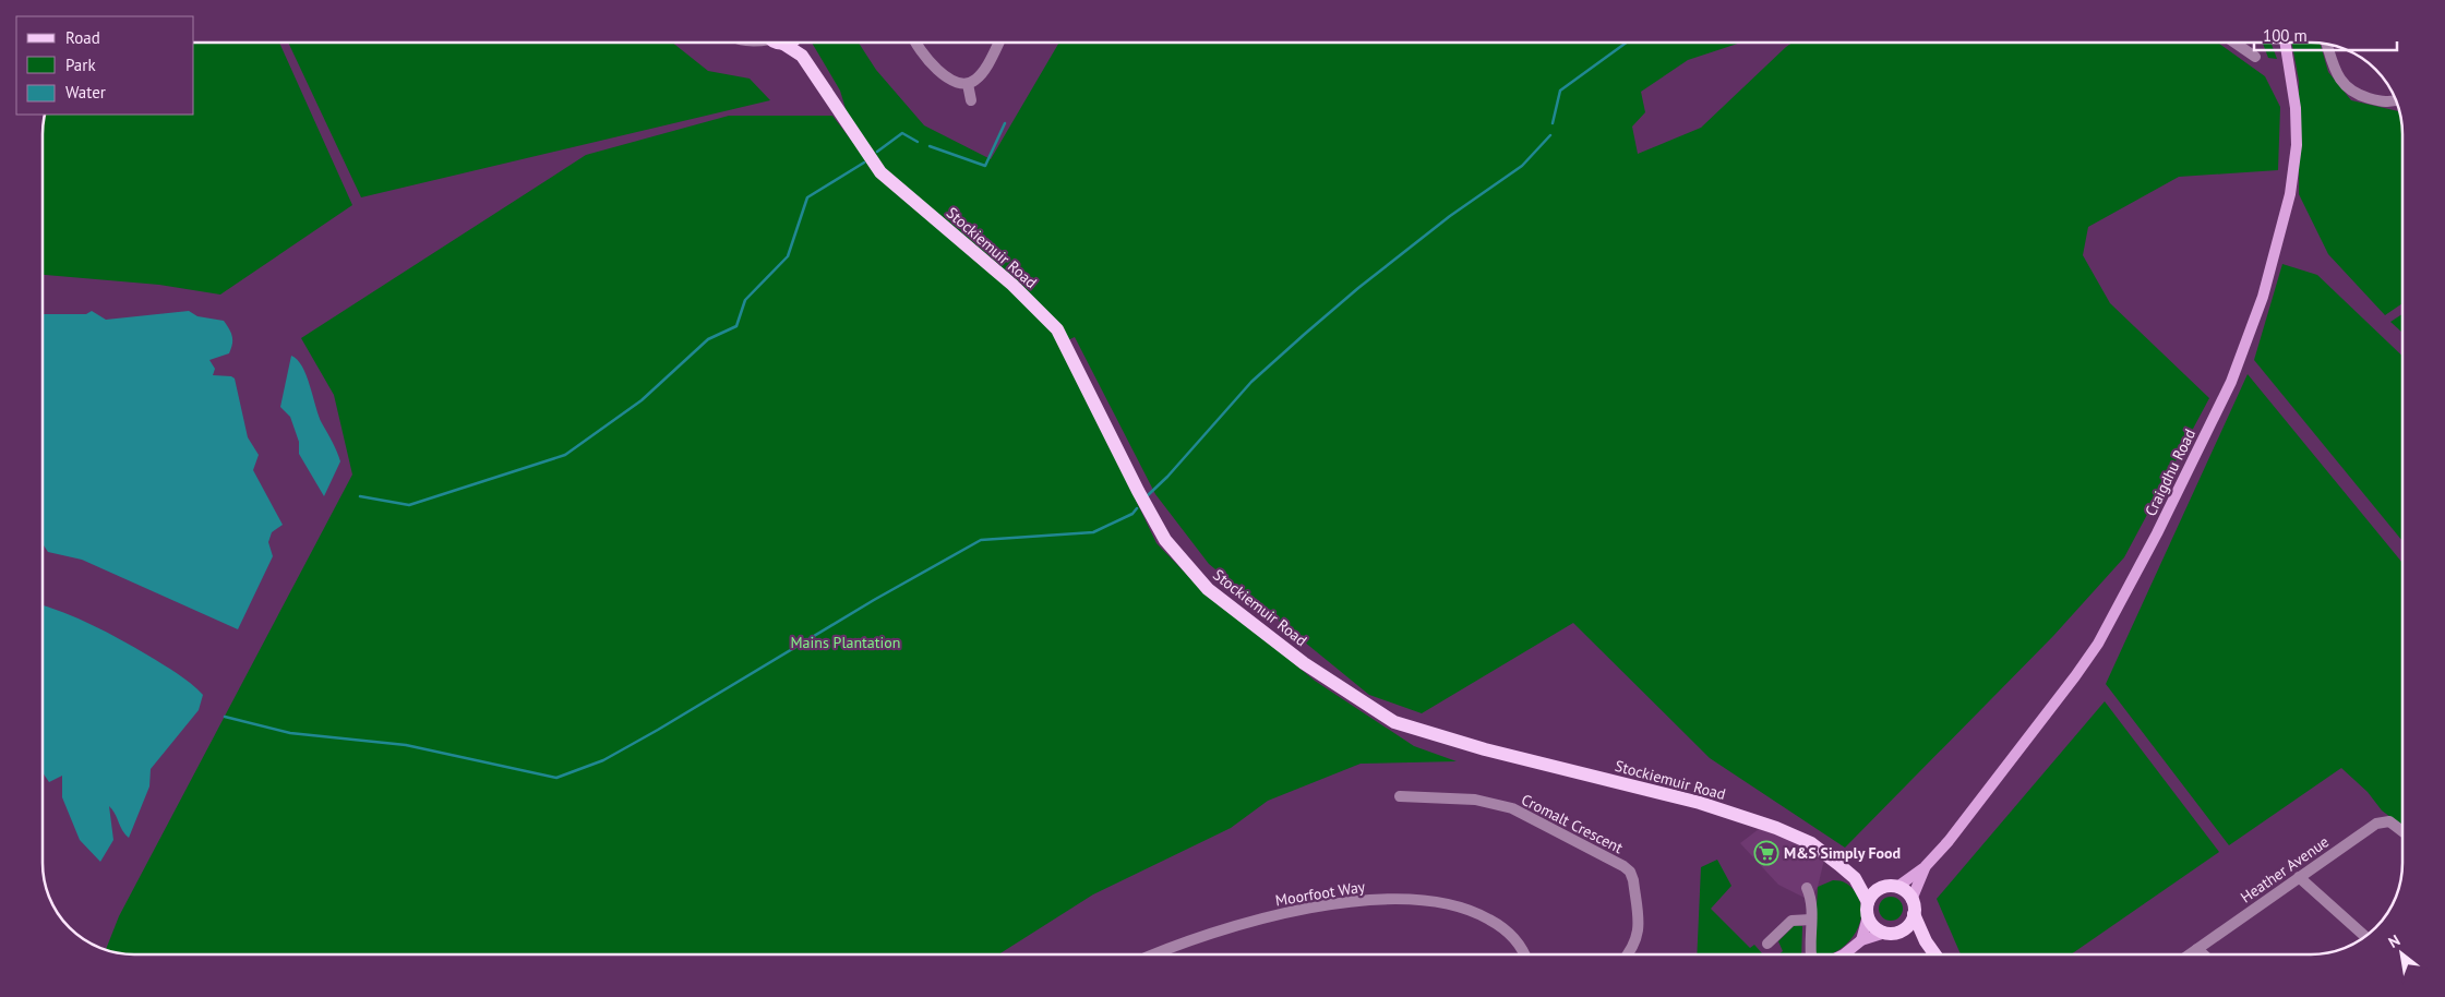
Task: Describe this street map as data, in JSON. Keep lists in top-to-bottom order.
{
  "streets": {
    "main road": ["Stockiemuir Road", "Craigdhu Road"],
    "street": ["Cromalt Crescent", "Heather Avenue", "Moorfoot Way"]
  },
  "crossings": [
    ["Stockiemuir Road", "Craigdhu Road"]
  ],
  "parks": ["Mains Plantation"],
  "places": {
    "supermarket": ["M&S Simply Food"]
  },
  "legend": ["Road", "Park", "Water"],
  "scale_bar": "100 m",
  "north": "top left"
}
